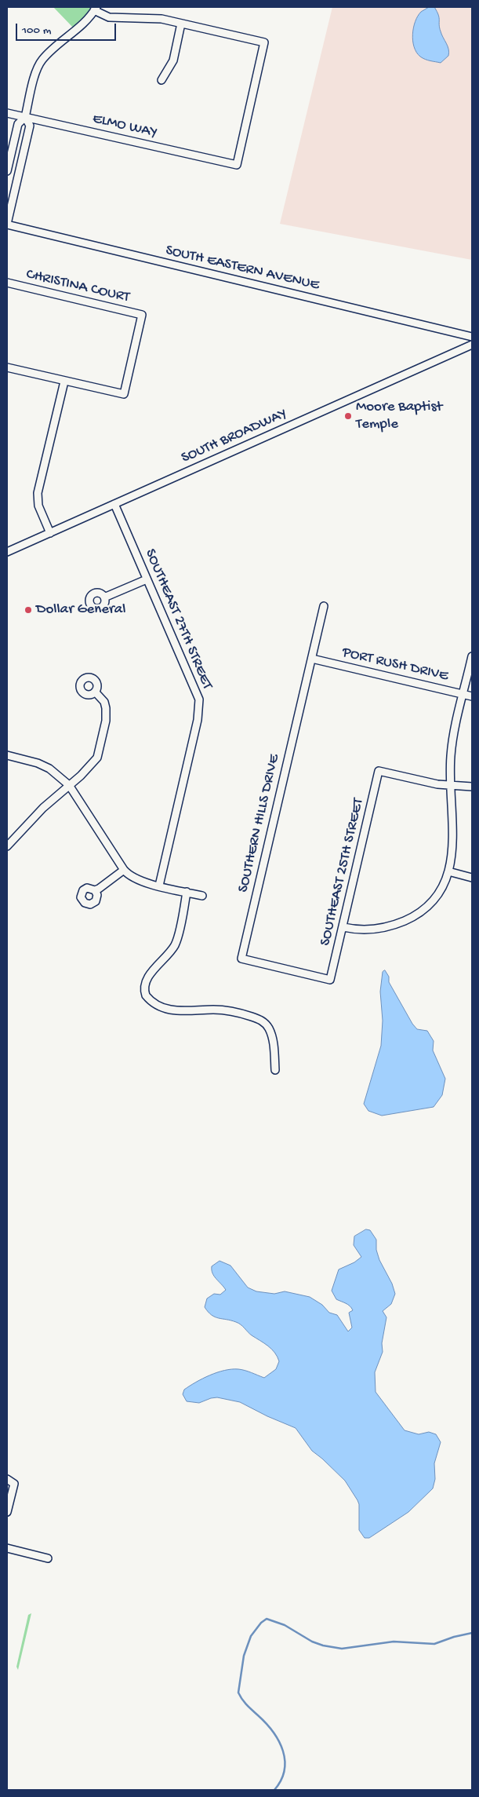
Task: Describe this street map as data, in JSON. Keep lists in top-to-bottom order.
{
  "streets": {
    "street": [
      "ELMO WAY",
      "SOUTH EASTERN AVENUE",
      "CHRISTINA COURT",
      "SOUTH BROADWAY",
      "SOUTHEAST 27TH STREET",
      "PORT RUSH DRIVE",
      "SOUTHERN HILLS DRIVE",
      "SOUTHEAST 25TH STREET"
    ]
  },
  "crossings": [
    ["SOUTH BROADWAY", "SOUTHEAST 27TH STREET"],
    ["PORT RUSH DRIVE", "SOUTHERN HILLS DRIVE"],
    ["SOUTHERN HILLS DRIVE", "SOUTHEAST 25TH STREET"]
  ],
  "places": ["Moore Baptist Temple", "Dollar General"],
  "scale_bar": "100 m"
}
